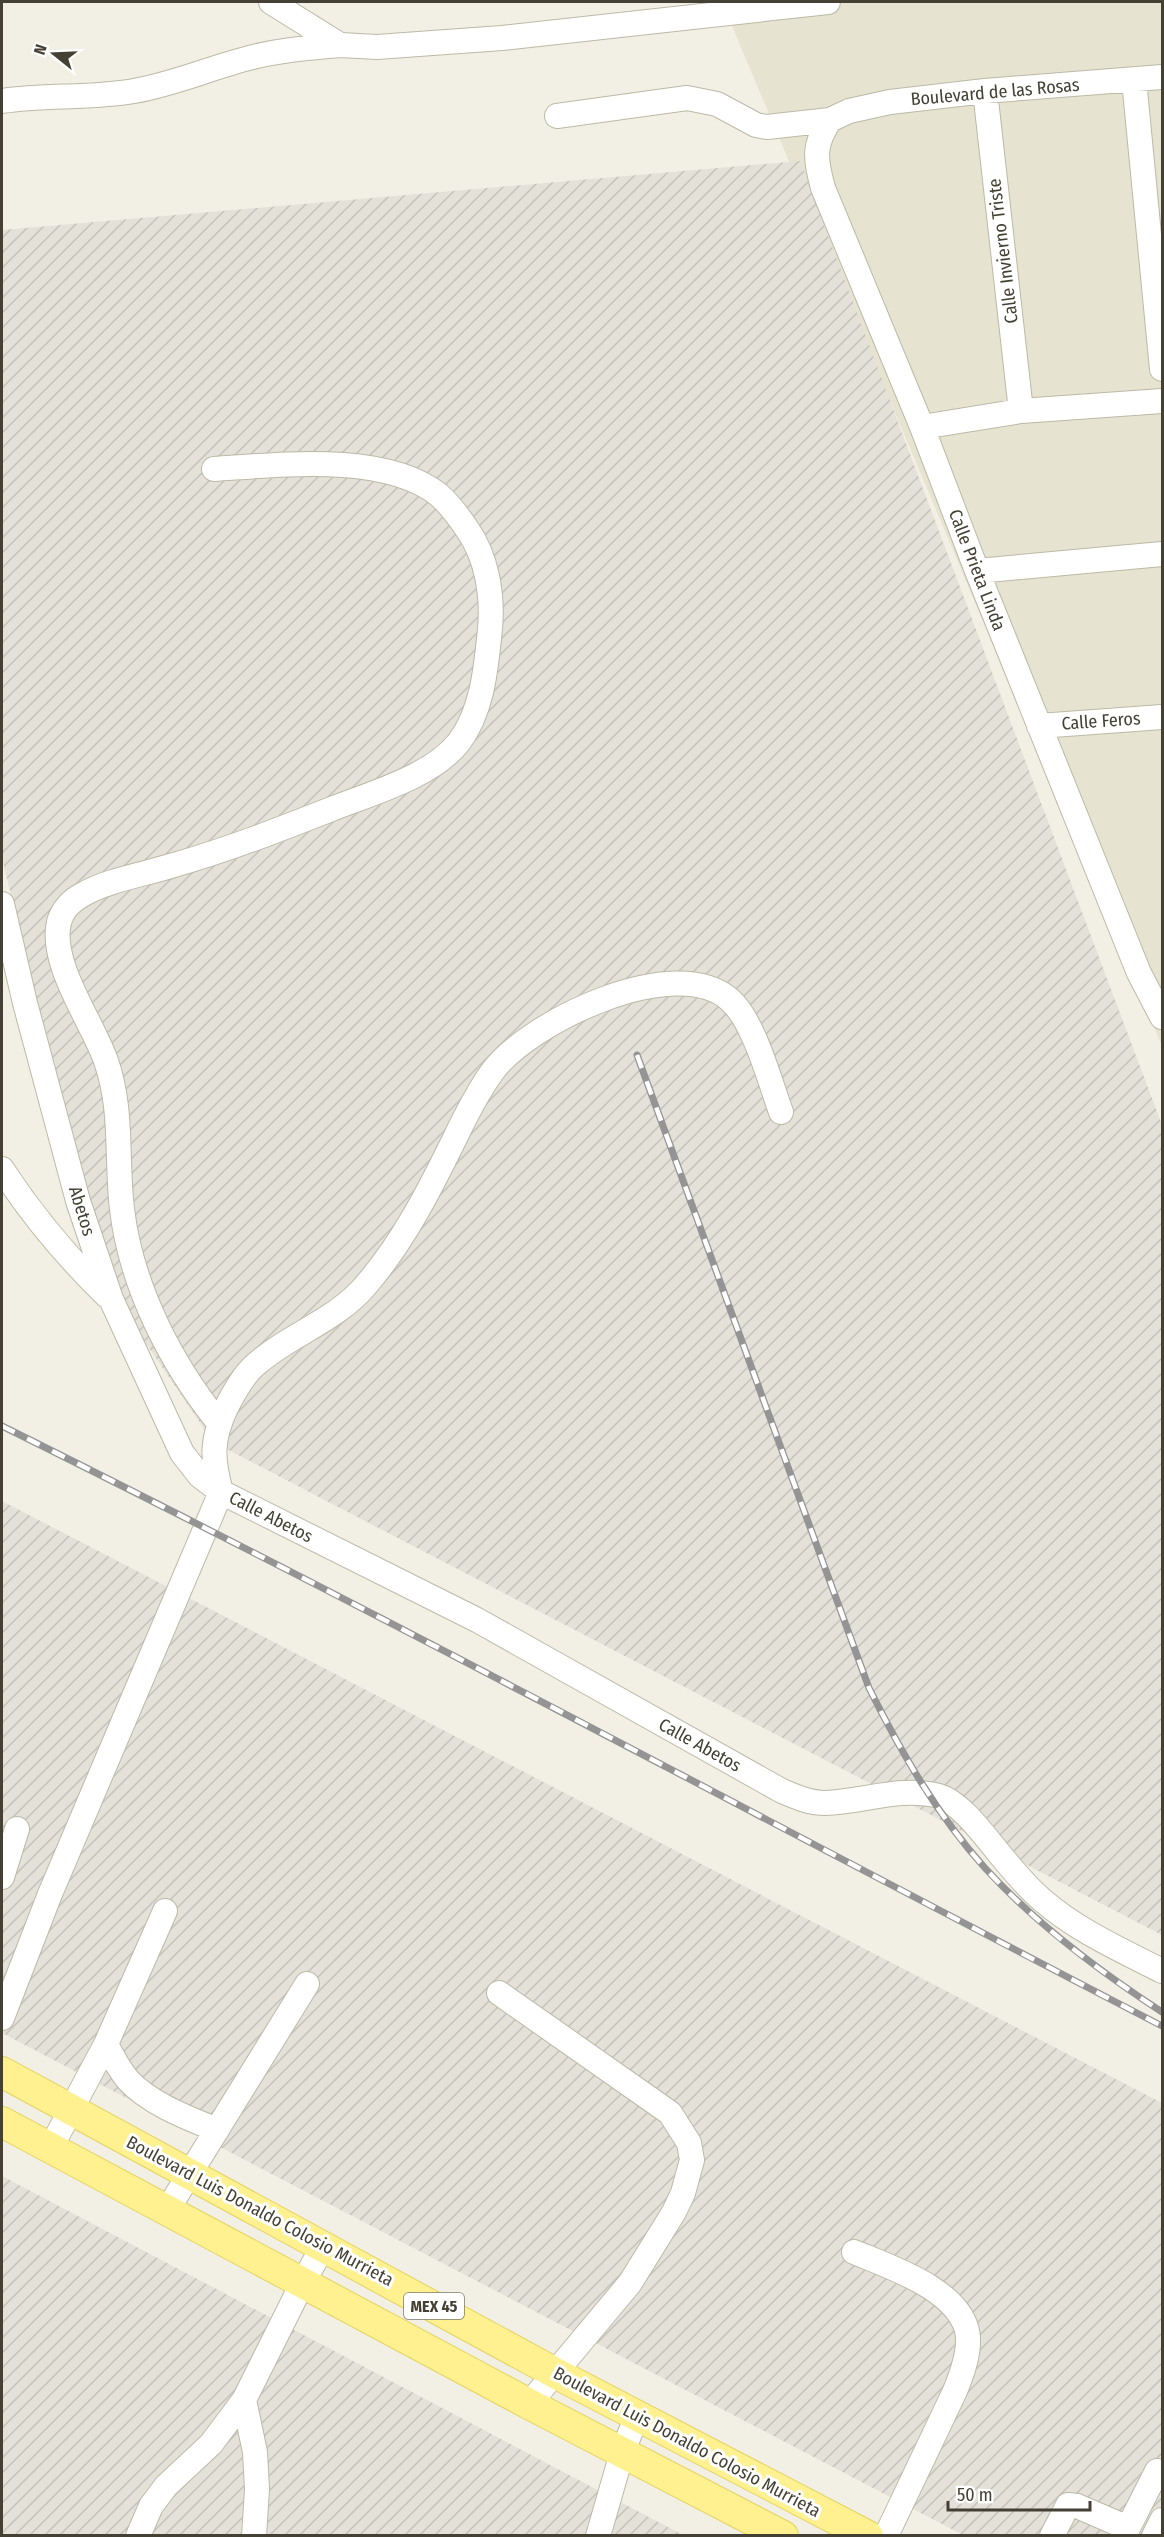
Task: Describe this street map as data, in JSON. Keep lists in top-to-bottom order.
{
  "streets": {
    "main road": ["Boulevard Luis Donaldo Colosio Murrieta", "MEX 45"],
    "street": [
      "Boulevard de las Rosas",
      "Calle Invierno Triste",
      "Calle Prieta Linda",
      "Calle Feros",
      "Abetos",
      "Calle Abetos"
    ]
  },
  "crossings": [
    ["Boulevard de las Rosas", "Calle Invierno Triste"],
    ["Boulevard de las Rosas", "Calle Prieta Linda"],
    ["Calle Prieta Linda", "Calle Feros"],
    ["Abetos", "Calle Abetos"]
  ],
  "scale_bar": "50 m",
  "north": "left"
}
